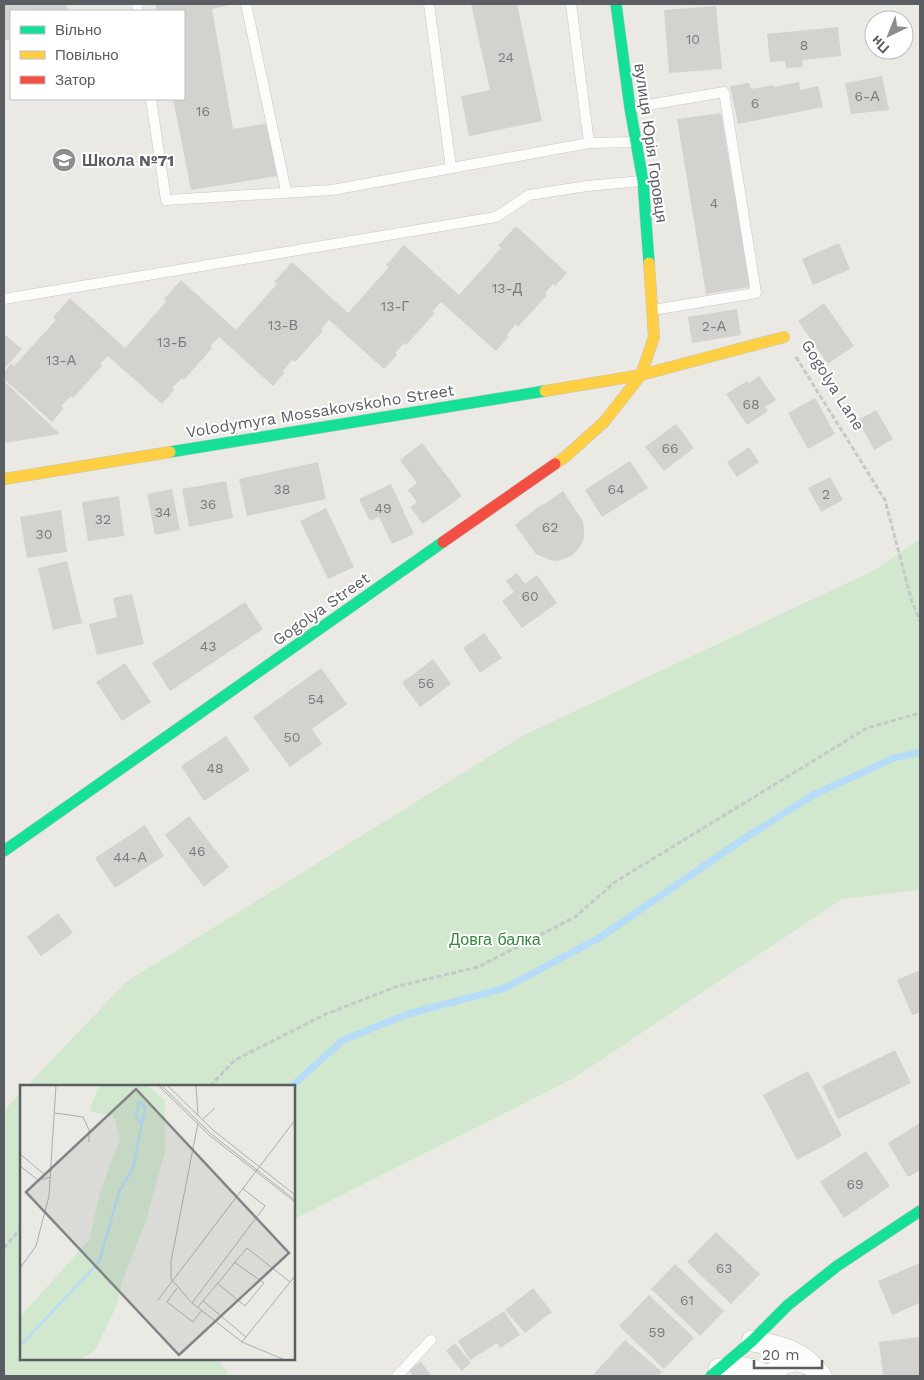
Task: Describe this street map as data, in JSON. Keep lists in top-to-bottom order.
{
  "streets": {
    "street": [
      "вулиця Юрія Горовця",
      "Gogolya Lane",
      "Volodymyra Mossakovskoho Street",
      "Gogolya Street"
    ]
  },
  "crossings": [
    ["вулиця Юрія Горовця", "Gogolya Lane"],
    ["вулиця Юрія Горовця", "Volodymyra Mossakovskoho Street"],
    ["вулиця Юрія Горовця", "Gogolya Street"],
    ["Gogolya Lane", "Volodymyra Mossakovskoho Street"],
    ["Gogolya Lane", "Gogolya Street"],
    ["Volodymyra Mossakovskoho Street", "Gogolya Street"]
  ],
  "parks": ["Довга балка"],
  "places": {
    "school or university": ["Школа №71"]
  },
  "house_numbers": [
    "10",
    "8",
    "24",
    "6-А",
    "6",
    "16",
    "4",
    "13-Д",
    "13-Г",
    "13-В",
    "2-А",
    "13-Б",
    "13-А",
    "68",
    "66",
    "38",
    "64",
    "2",
    "36",
    "49",
    "34",
    "32",
    "62",
    "30",
    "60",
    "43",
    "56",
    "54",
    "50",
    "48",
    "46",
    "44-А",
    "69",
    "63",
    "61",
    "59"
  ],
  "legend": ["Вільно", "Повільно", "Затор"],
  "scale_bar": "20 m",
  "north": "bottom left"
}
